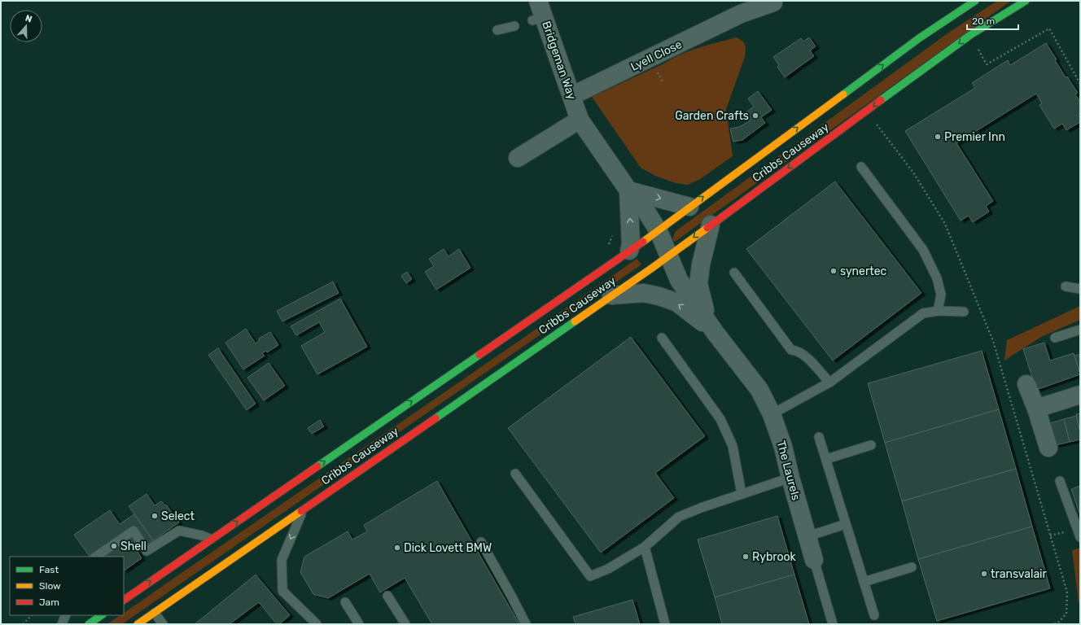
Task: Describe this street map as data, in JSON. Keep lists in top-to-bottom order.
{
  "streets": {
    "main road": ["Cribbs Causeway"],
    "street": ["Lyell Close", "Bridgeman Way", "The Laurels"]
  },
  "crossings": [
    ["Lyell Close", "Bridgeman Way"],
    ["Bridgeman Way", "Cribbs Causeway"],
    ["Bridgeman Way", "The Laurels"],
    ["Cribbs Causeway", "The Laurels"]
  ],
  "places": [
    "Garden Crafts",
    "Premier Inn",
    "synertec",
    "Select",
    "Shell",
    "Dick Lovett BMW",
    "Rybrook",
    "transvalair"
  ],
  "legend": ["Fast", "Slow", "Jam"],
  "scale_bar": "20 m",
  "north": "top"
}
